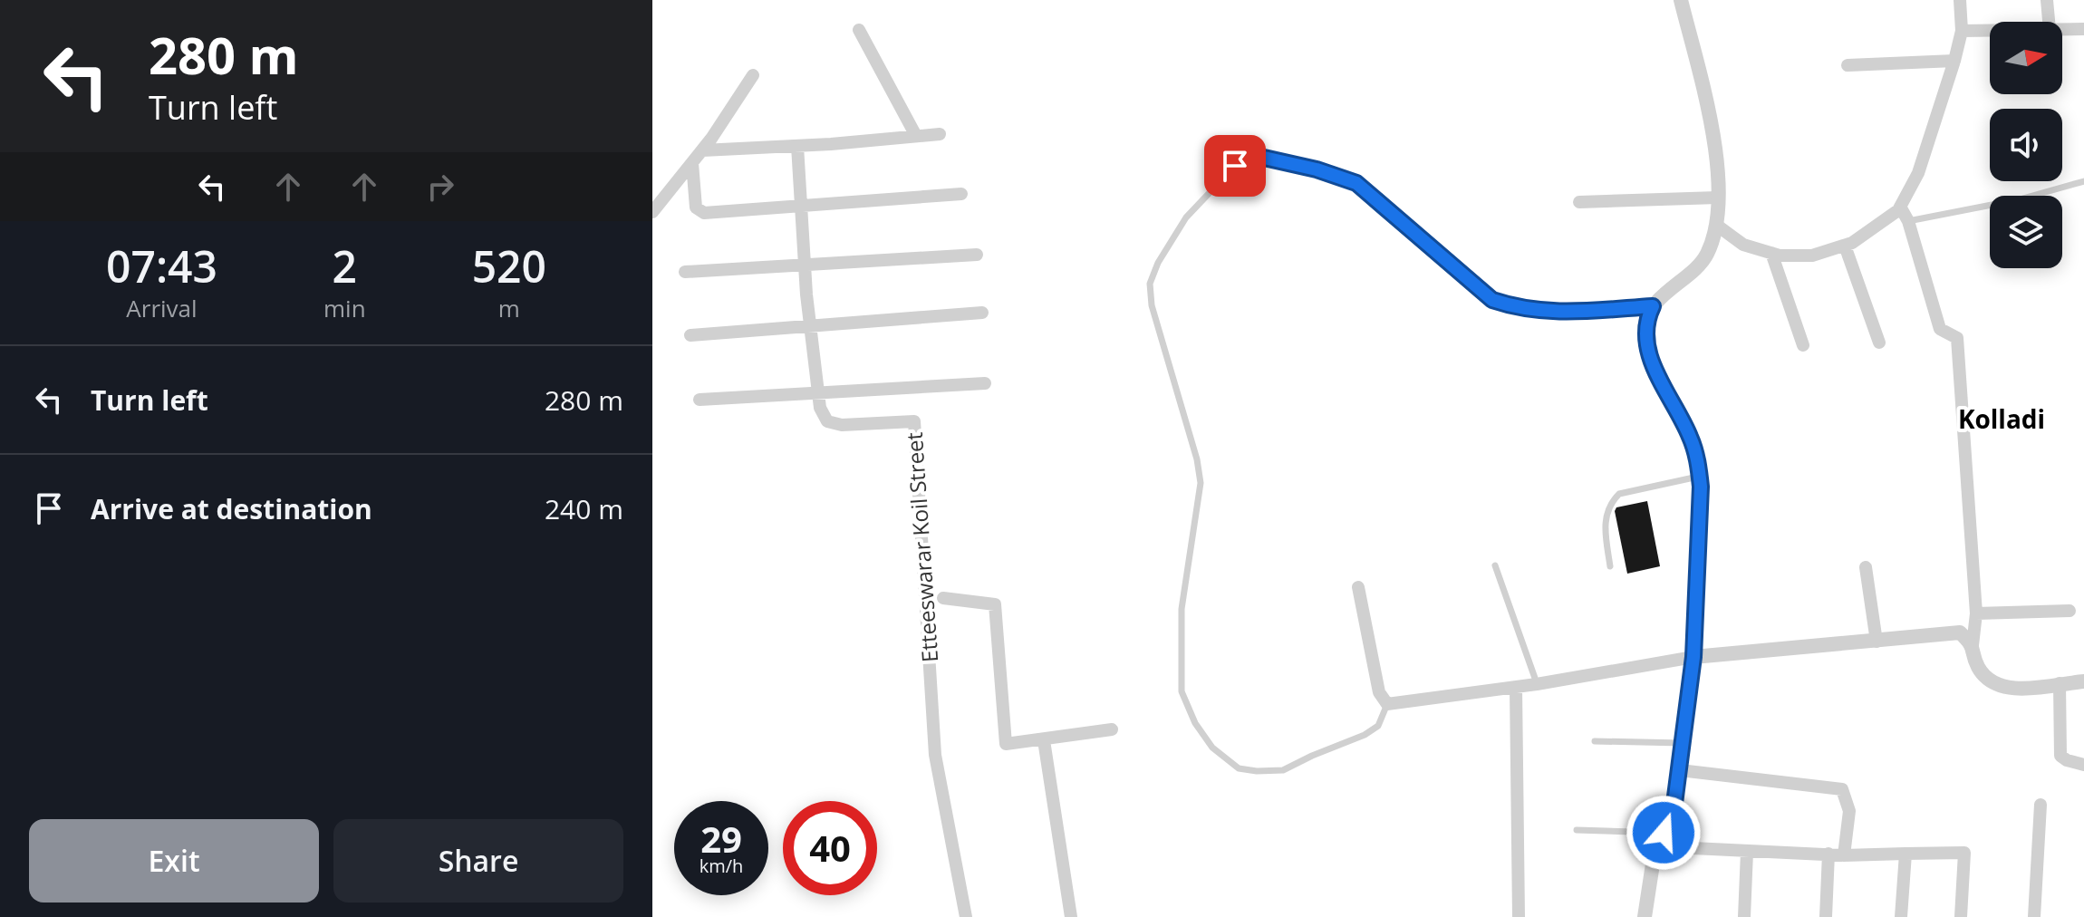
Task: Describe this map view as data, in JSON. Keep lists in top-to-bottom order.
{
  "streets": {
    "street": ["Etteeswarar Koil Street"]
  },
  "districts": ["Kolladi"],
  "north": "right",
  "page": {
    "turn": ["280 m", "Turn left"],
    "eta": [
      "07:43",
      "Arrival",
      "2",
      "min",
      "520",
      "m"
    ],
    "list": [
      {
        "name": "Turn left",
        "value": "280 m"
      },
      {
        "name": "Arrive at destination",
        "value": "240 m"
      }
    ],
    "speed": "29 km/h",
    "limit": "40",
    "buttons": ["Exit", "Share"]
  }
}
